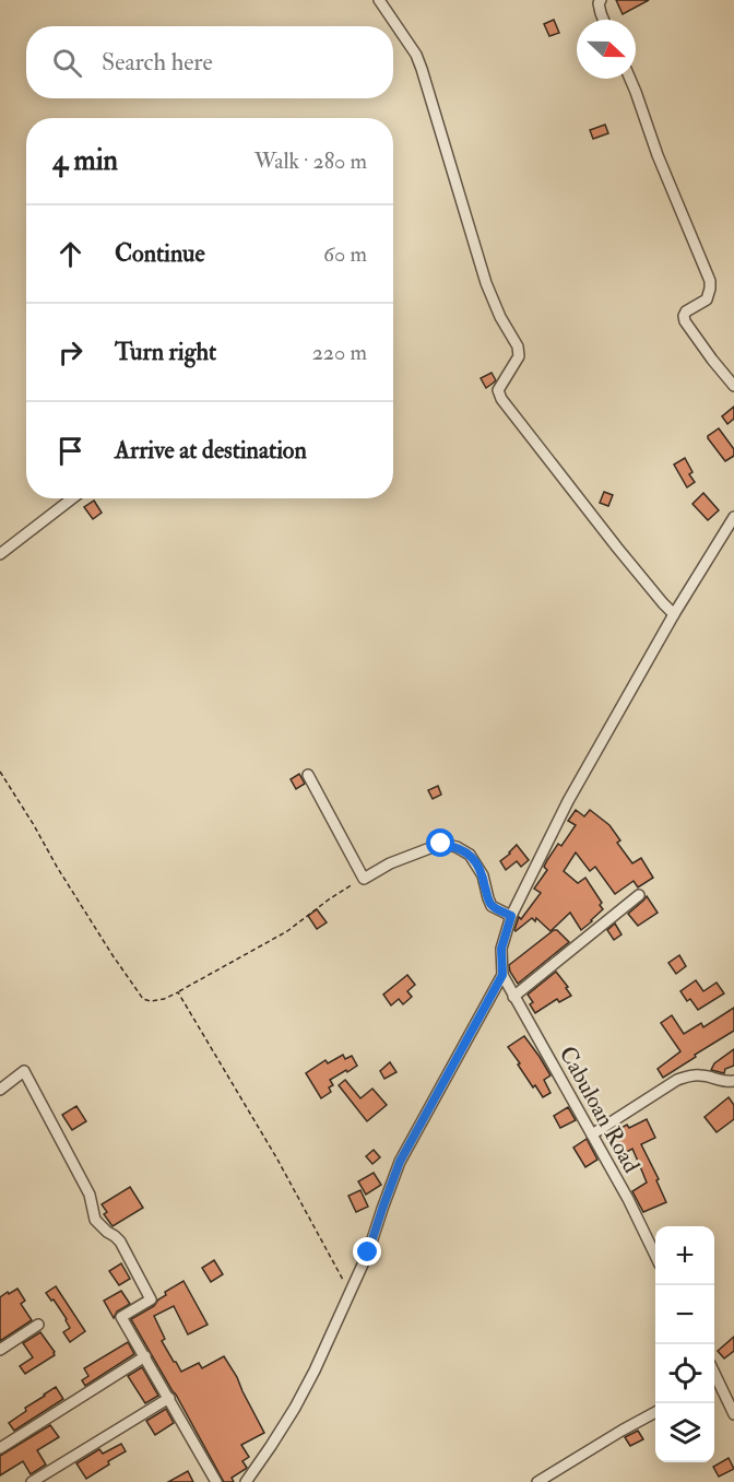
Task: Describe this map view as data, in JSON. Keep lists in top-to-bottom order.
{
  "streets": {
    "street": ["Cabuloan Road"]
  },
  "north": "right",
  "page": {
    "search": "Search here",
    "heading": ["4 min", "Walk · 280 m"],
    "list": [
      ["Continue", "60 m"],
      ["Turn right", "220 m"],
      "Arrive at destination"
    ],
    "map_buttons": ["+", "−"]
  }
}
